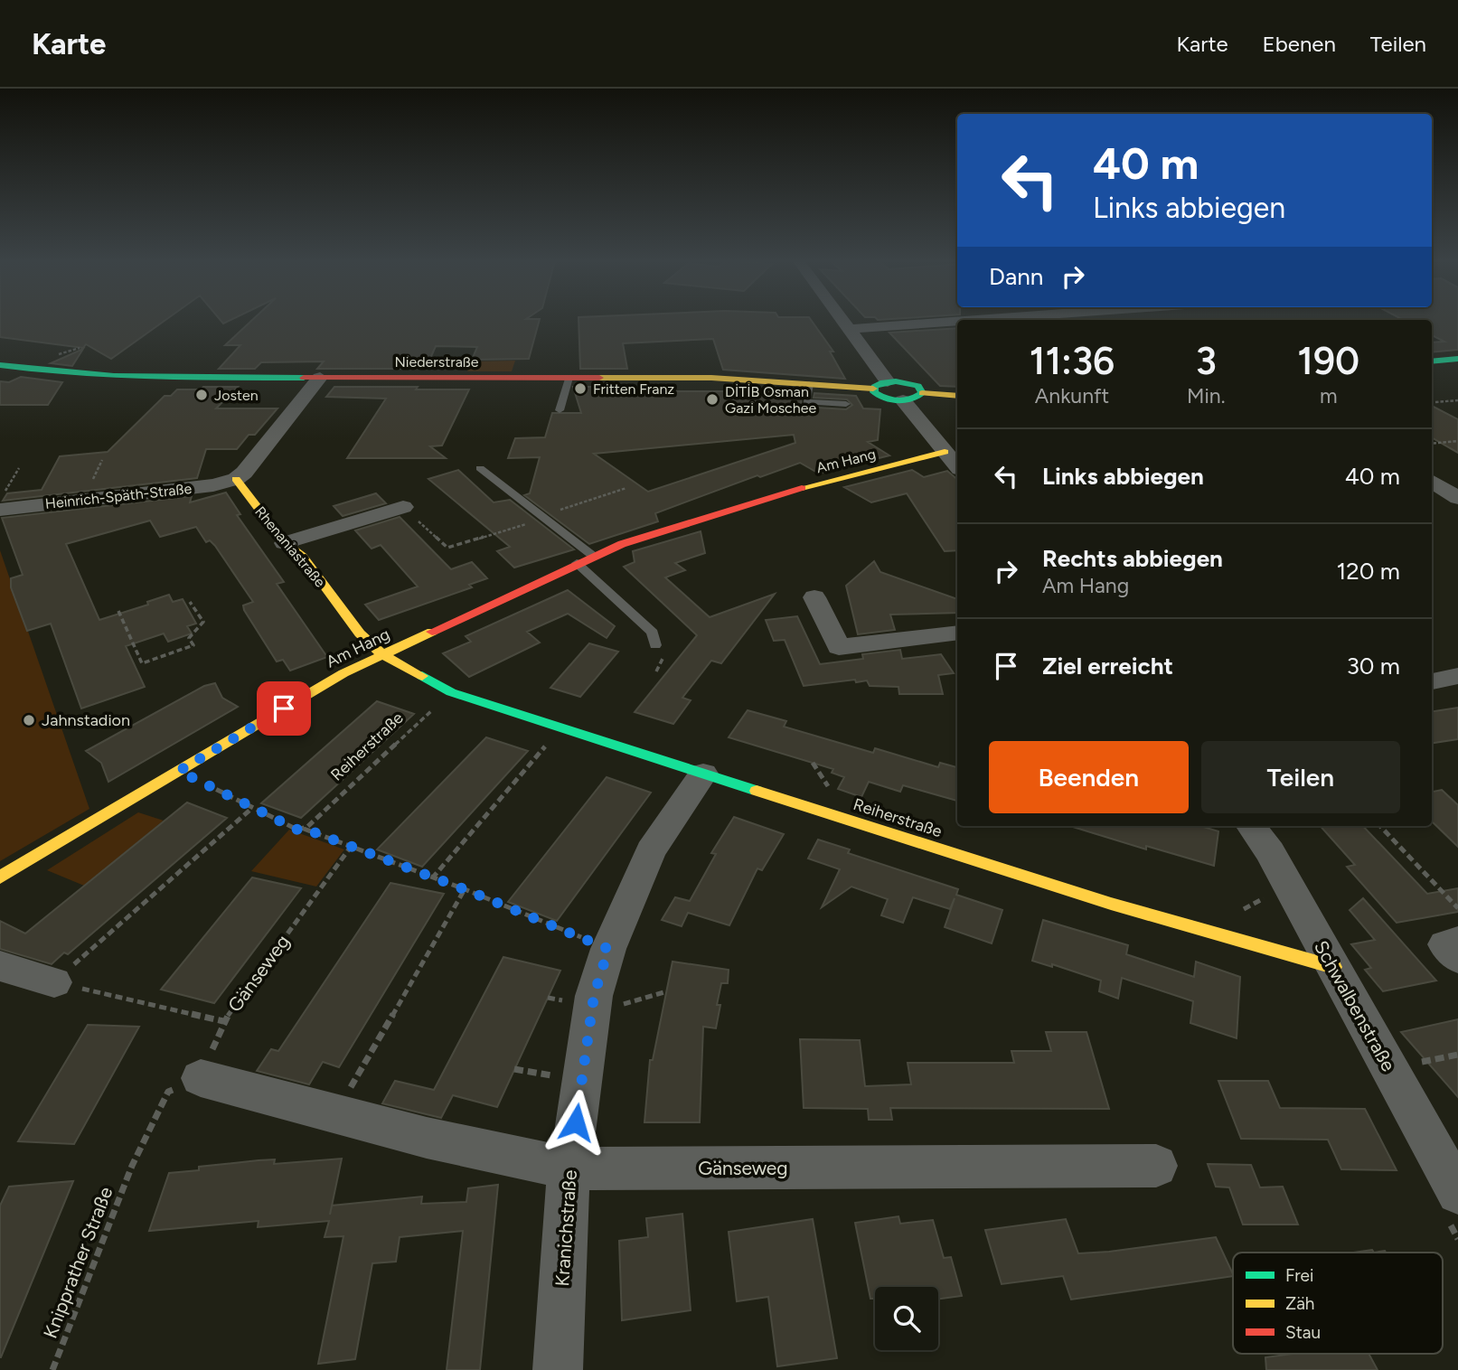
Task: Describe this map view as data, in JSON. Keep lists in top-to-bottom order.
{
  "streets": {
    "street": [
      "Niederstraße",
      "Am Hang",
      "Heinrich-Späth-Straße",
      "Rhenaniastraße",
      "Reiherstraße",
      "Gänseweg",
      "Schwalbenstraße",
      "Kranichstraße"
    ],
    "path": ["Knipprather Straße"]
  },
  "crossings": [
    ["Am Hang", "Rhenaniastraße"],
    ["Am Hang", "Reiherstraße"],
    ["Heinrich-Späth-Straße", "Rhenaniastraße"],
    ["Rhenaniastraße", "Reiherstraße"],
    ["Reiherstraße", "Schwalbenstraße"],
    ["Reiherstraße", "Kranichstraße"],
    ["Gänseweg", "Kranichstraße"],
    ["Gänseweg", "Knipprather Straße"]
  ],
  "places": [
    "Fritten Franz",
    "Josten",
    "DİTİB Osman Gazi Moschee",
    "Jahnstadion"
  ],
  "legend": ["Frei", "Zäh", "Stau"],
  "page": {
    "header": "Karte",
    "nav": ["Karte", "Ebenen", "Teilen"],
    "turn": ["40 m", "Links abbiegen"],
    "then": "Dann",
    "eta": [
      "11:36",
      "Ankunft",
      "3",
      "Min.",
      "190",
      "m"
    ],
    "list": [
      {
        "name": "Links abbiegen",
        "value": "40 m"
      },
      {
        "name": "Rechts abbiegen",
        "note": "Am Hang",
        "value": "120 m"
      },
      {
        "name": "Ziel erreicht",
        "value": "30 m"
      }
    ],
    "buttons": ["Beenden", "Teilen"]
  }
}
